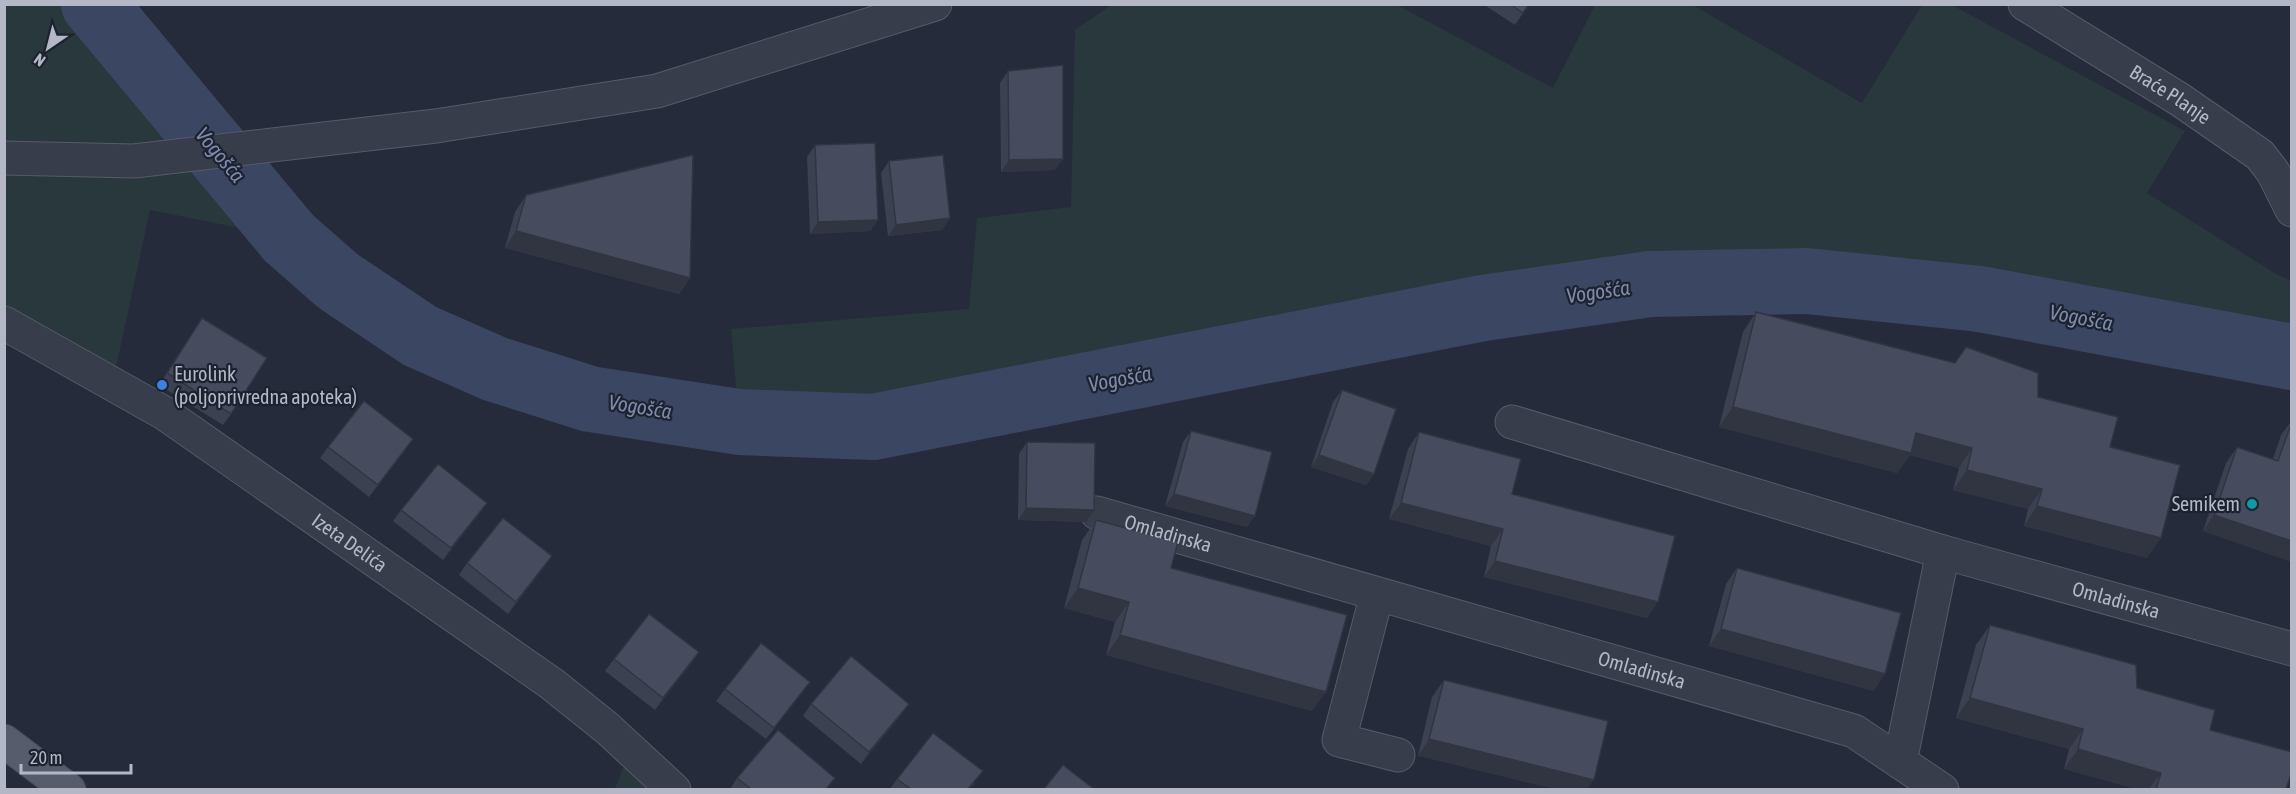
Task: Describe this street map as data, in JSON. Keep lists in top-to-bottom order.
{
  "streets": {
    "street": ["Braće Planje", "Omladinska", "Izeta Delića"]
  },
  "water": ["Vogošća"],
  "places": ["Eurolink (poljoprivredna apoteka)", "Semikem"],
  "scale_bar": "20 m",
  "north": "bottom left"
}
